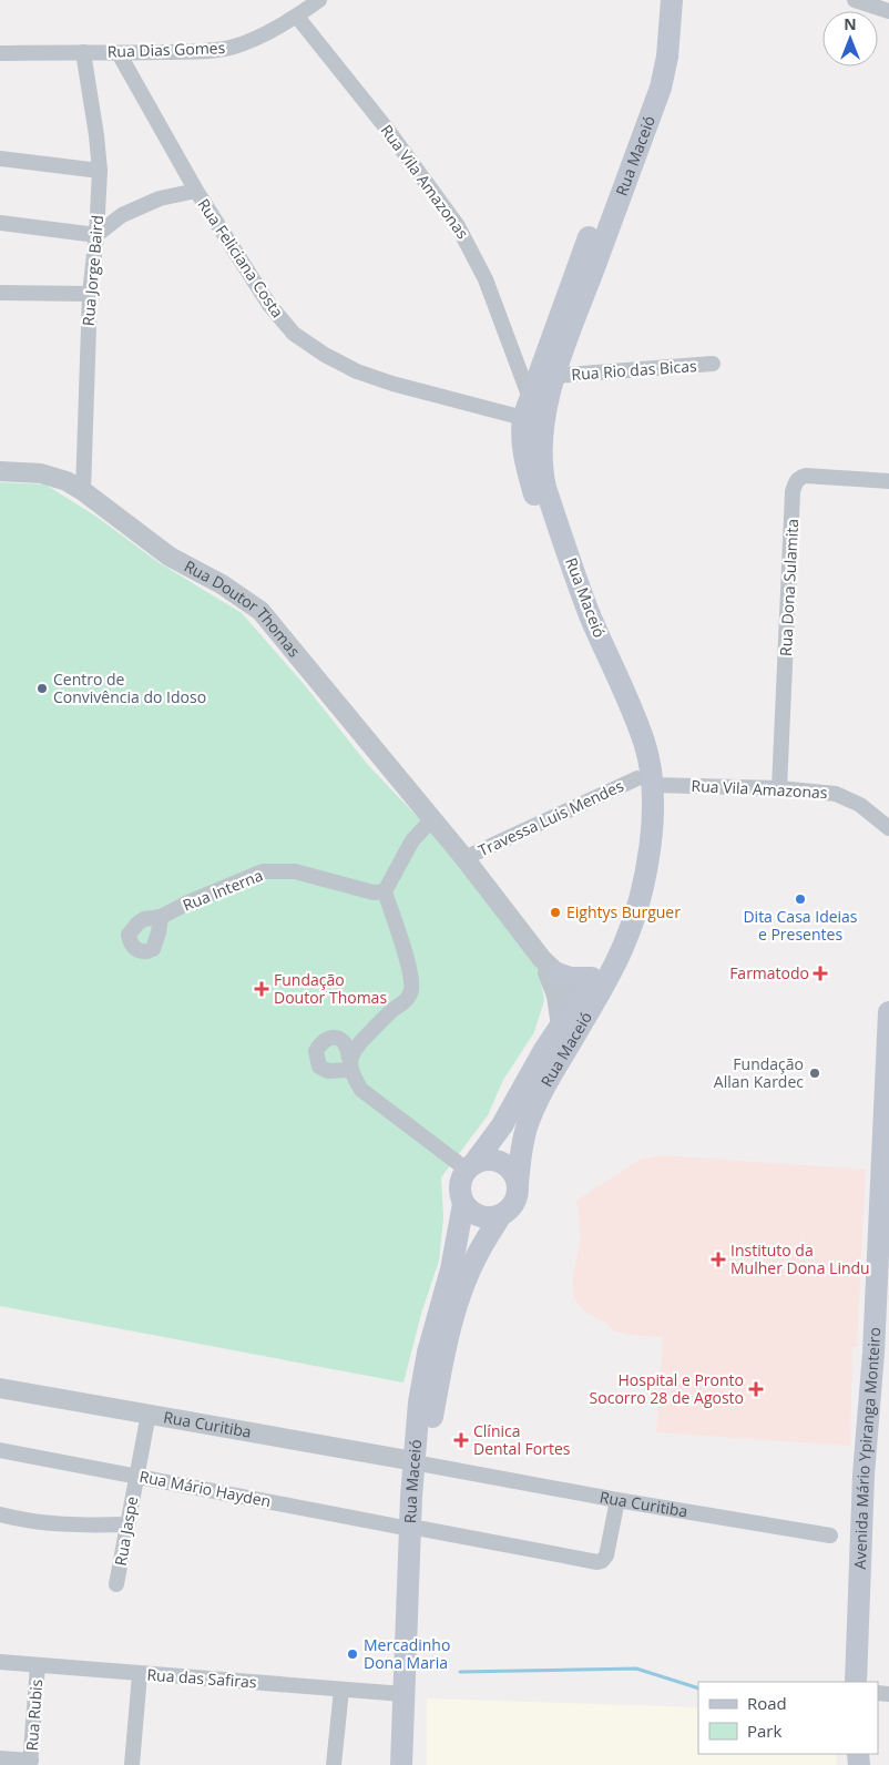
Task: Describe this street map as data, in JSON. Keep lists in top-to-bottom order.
{
  "streets": {
    "main road": ["Rua Maceió", "Avenida Mário Ypiranga Monteiro"],
    "street": [
      "Rua Dias Gomes",
      "Rua Vila Amazonas",
      "Rua Feliciana Costa",
      "Rua Jorge Baird",
      "Rua Rio das Bicas",
      "Rua Dona Sulamita",
      "Rua Doutor Thomas",
      "Travessa Luis Mendes",
      "Rua Interna",
      "Rua Curitiba",
      "Rua Mário Hayden",
      "Rua Jaspe",
      "Rua das Safiras",
      "Rua Rubis"
    ]
  },
  "crossings": [
    ["Rua Dias Gomes", "Rua Vila Amazonas"],
    ["Rua Dias Gomes", "Rua Feliciana Costa"],
    ["Rua Dias Gomes", "Rua Jorge Baird"],
    ["Rua Maceió", "Rua Vila Amazonas"],
    ["Rua Maceió", "Rua Feliciana Costa"],
    ["Rua Maceió", "Rua Rio das Bicas"],
    ["Rua Maceió", "Rua Doutor Thomas"],
    ["Rua Maceió", "Travessa Luis Mendes"],
    ["Rua Maceió", "Rua Curitiba"],
    ["Rua Maceió", "Rua Mário Hayden"],
    ["Rua Maceió", "Rua das Safiras"],
    ["Rua Vila Amazonas", "Rua Feliciana Costa"],
    ["Rua Vila Amazonas", "Rua Dona Sulamita"],
    ["Rua Vila Amazonas", "Travessa Luis Mendes"],
    ["Rua Jorge Baird", "Rua Doutor Thomas"],
    ["Rua Doutor Thomas", "Travessa Luis Mendes"],
    ["Rua Curitiba", "Rua Mário Hayden"],
    ["Rua Curitiba", "Rua Jaspe"],
    ["Rua Mário Hayden", "Rua Jaspe"],
    ["Rua das Safiras", "Rua Rubis"]
  ],
  "places": {
    "other": [
      "Centro de Convivência do Idoso",
      "Dita Casa Ideias e Presentes",
      "Eightys Burguer",
      "Fundação Allan Kardec",
      "Mercadinho Dona Maria"
    ],
    "health": [
      "Farmatodo",
      "Fundação Doutor Thomas",
      "Instituto da Mulher Dona Lindu",
      "Hospital e Pronto Socorro 28 de Agosto",
      "Clínica Dental Fortes"
    ]
  },
  "legend": ["Road", "Park"],
  "north": "top"
}
